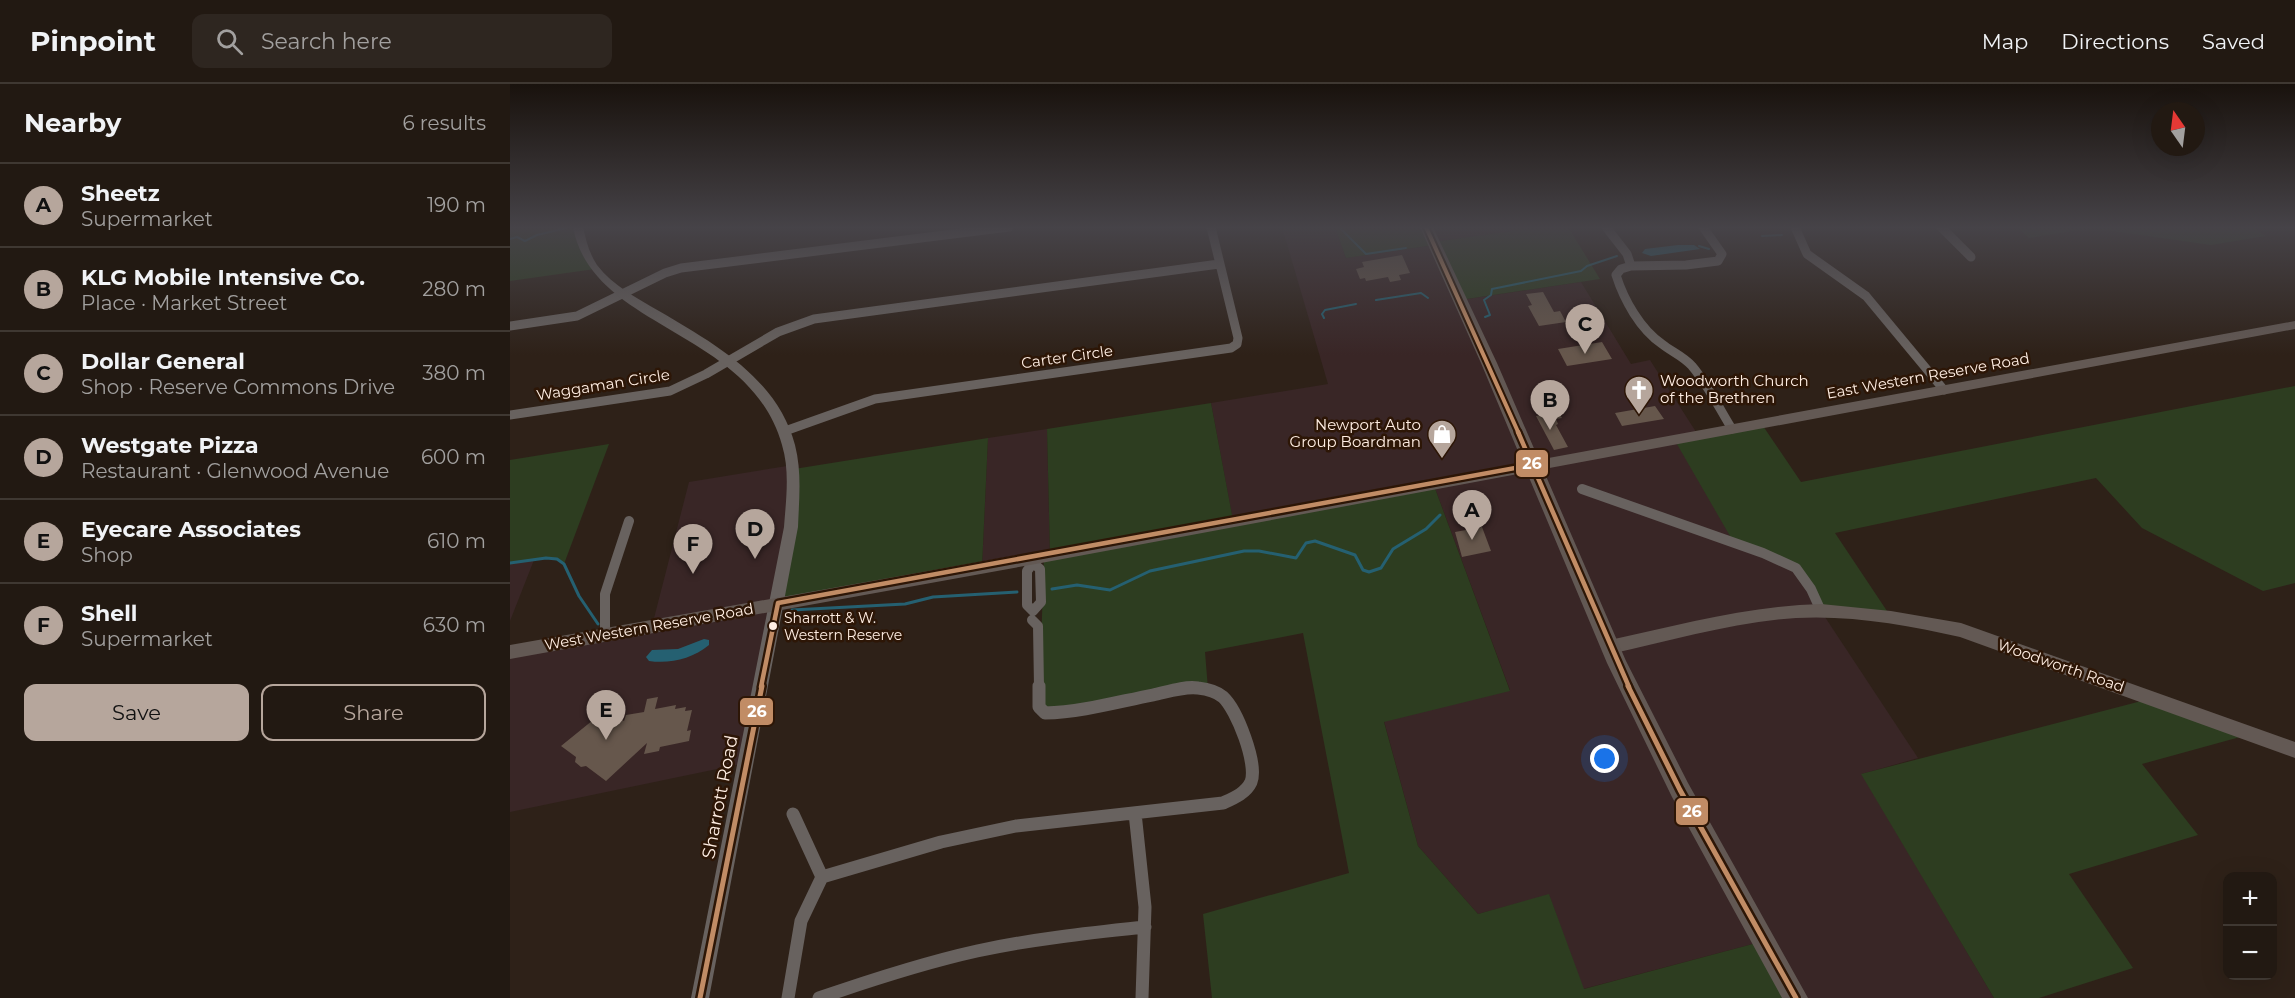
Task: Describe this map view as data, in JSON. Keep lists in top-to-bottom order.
{
  "streets": {
    "main road": ["East Western Reserve Road", "West Western Reserve Road", "Woodworth Road"],
    "street": ["Carter Circle", "Waggaman Circle", "Sharrott Road"]
  },
  "crossings": [
    ["Carter Circle", "Sharrott Road"],
    ["East Western Reserve Road", "West Western Reserve Road"],
    ["Waggaman Circle", "Sharrott Road"],
    ["West Western Reserve Road", "Sharrott Road"]
  ],
  "places": {
    "church": ["Woodworth Church of the Brethren"],
    "shop": ["Newport Auto Group Boardman"],
    "other": ["Sharrott & W. Western Reserve"]
  },
  "lines": ["transit line 26"],
  "north": "top",
  "page": {
    "header": "Pinpoint",
    "search": "Search here",
    "nav": ["Map", "Directions", "Saved"],
    "heading": ["Nearby", "6 results"],
    "list": [
      {
        "mark": "A",
        "name": "Sheetz",
        "note": "Supermarket",
        "value": "190 m"
      },
      {
        "mark": "B",
        "name": "KLG Mobile Intensive Co.",
        "note": "Place · Market Street",
        "value": "280 m"
      },
      {
        "mark": "C",
        "name": "Dollar General",
        "note": "Shop · Reserve Commons Drive",
        "value": "380 m"
      },
      {
        "mark": "D",
        "name": "Westgate Pizza",
        "note": "Restaurant · Glenwood Avenue",
        "value": "600 m"
      },
      {
        "mark": "E",
        "name": "Eyecare Associates",
        "note": "Shop",
        "value": "610 m"
      },
      {
        "mark": "F",
        "name": "Shell",
        "note": "Supermarket",
        "value": "630 m"
      }
    ],
    "pins": [
      "C",
      "B",
      "A",
      "D",
      "F",
      "E"
    ],
    "buttons": ["Save", "Share"],
    "map_buttons": ["+", "−"]
  }
}
